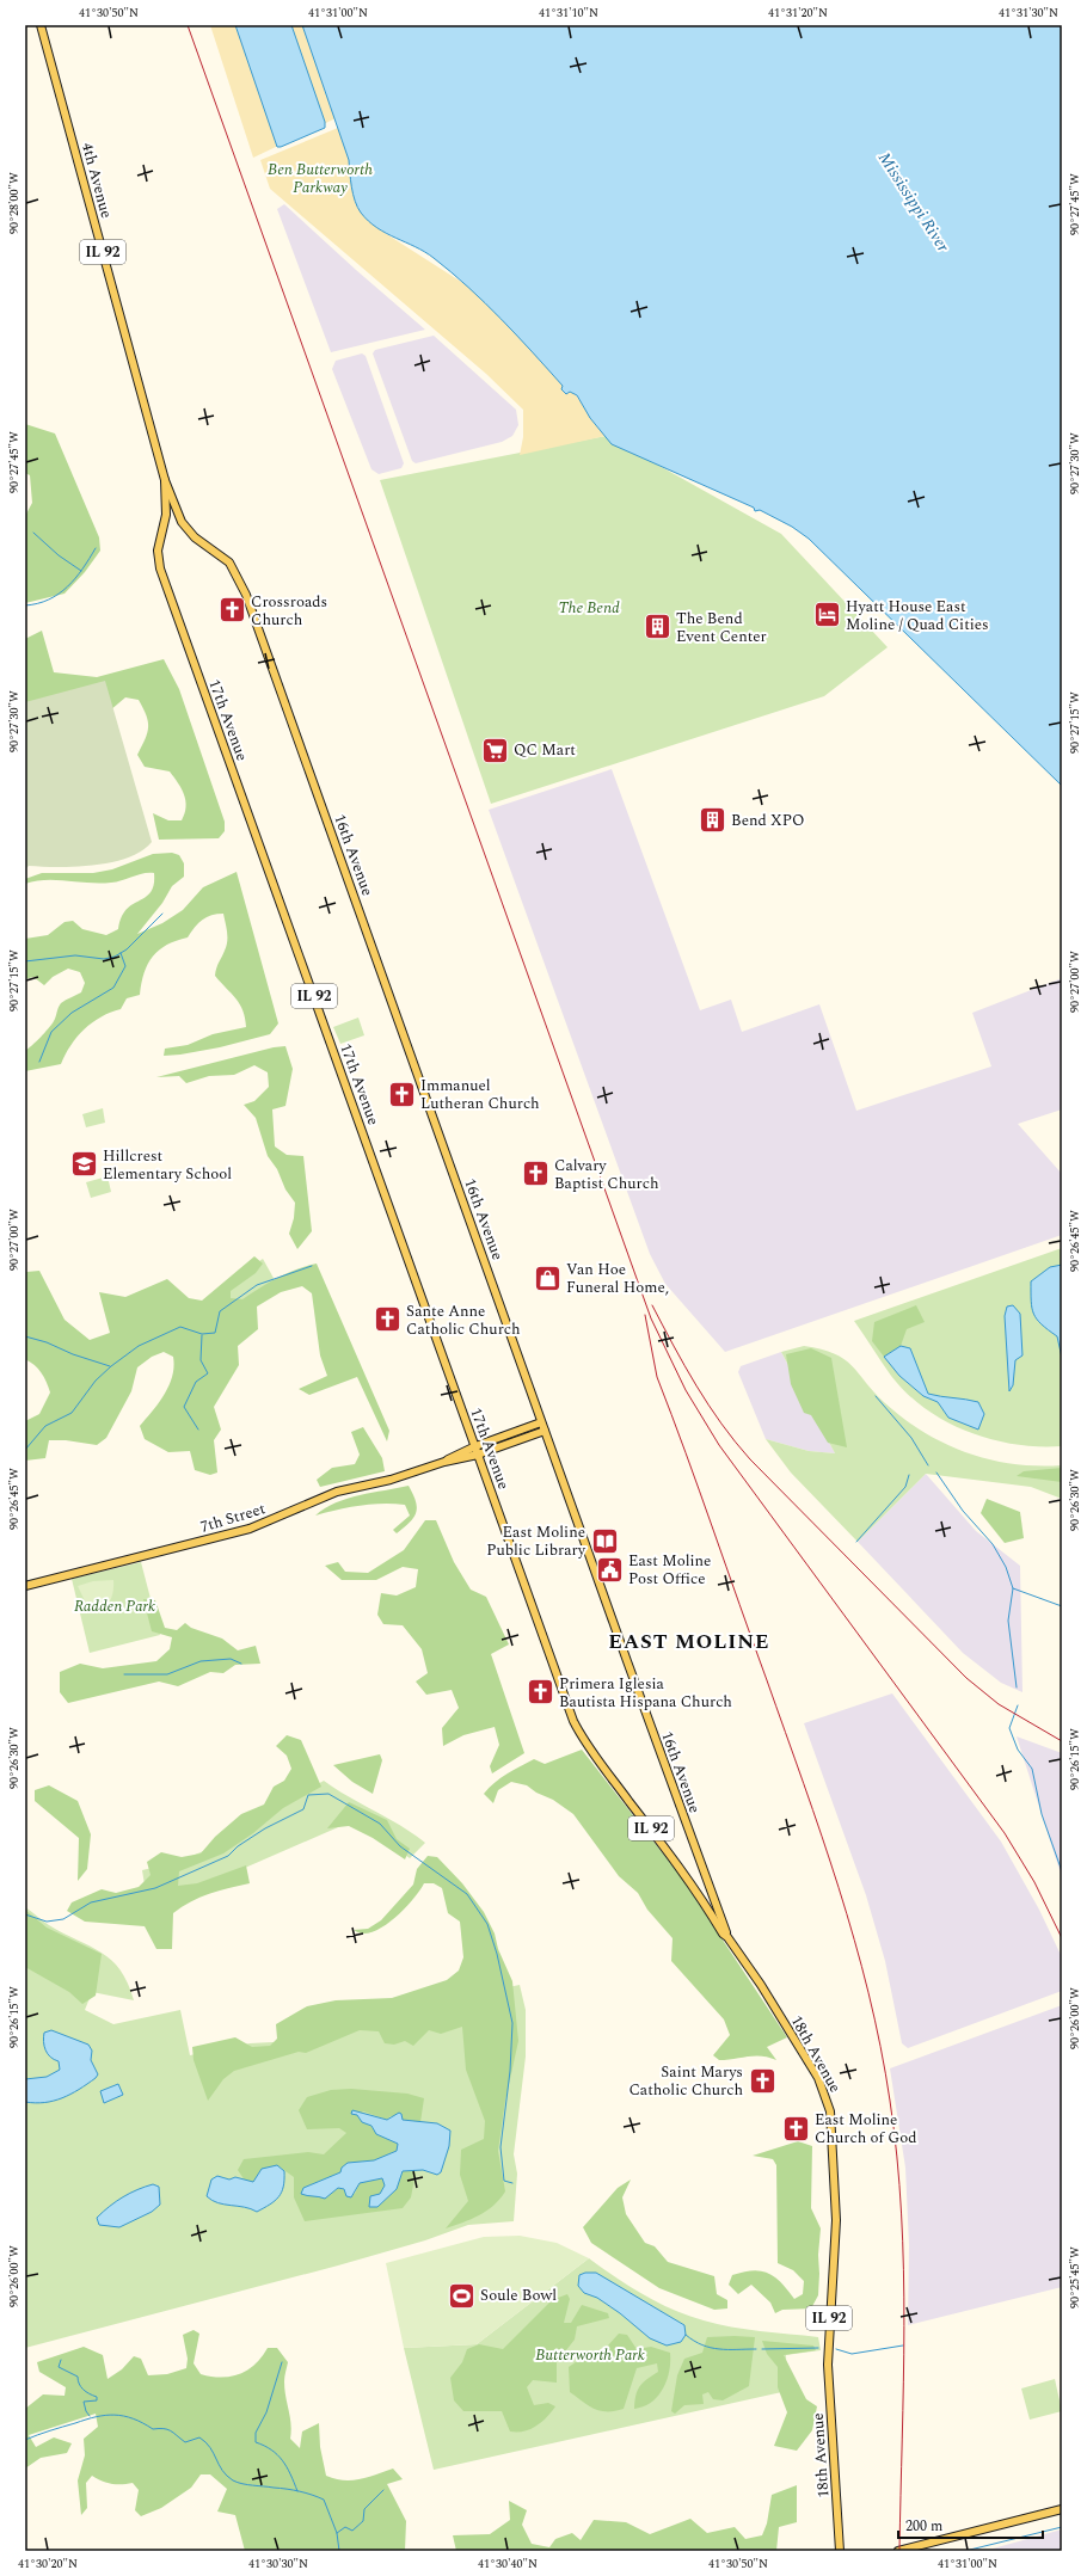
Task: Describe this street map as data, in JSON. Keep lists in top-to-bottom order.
{
  "streets": {
    "main road": [
      "4th Avenue",
      "IL 92",
      "17th Avenue",
      "16th Avenue",
      "7th Street",
      "18th Avenue"
    ]
  },
  "crossings": [
    ["4th Avenue", "17th Avenue"],
    ["4th Avenue", "16th Avenue"],
    ["17th Avenue", "7th Street"],
    ["17th Avenue", "18th Avenue"],
    ["16th Avenue", "7th Street"],
    ["16th Avenue", "18th Avenue"]
  ],
  "districts": ["EAST MOLINE"],
  "water": ["Mississippi River"],
  "parks": [
    "Ben Butterworth Parkway",
    "The Bend",
    "Radden Park",
    "Butterworth Park"
  ],
  "places": {
    "church": [
      "Crossroads Church",
      "Immanuel Lutheran Church",
      "Calvary Baptist Church",
      "Sante Anne Catholic Church",
      "Primera Iglesia Bautista Hispana Church",
      "Saint Marys Catholic Church",
      "East Moline Church of God"
    ],
    "hotel": ["Hyatt House East Moline / Quad Cities"],
    "building": ["The Bend Event Center", "Bend XPO"],
    "supermarket": ["QC Mart"],
    "school or university": ["Hillcrest Elementary School"],
    "shop": ["Van Hoe Funeral Home,"],
    "library": ["East Moline Public Library"],
    "public building": ["East Moline Post Office"],
    "sports": ["Soule Bowl"]
  },
  "scale_bar": "200 m",
  "coordinates": [
    "41°30'50\"N",
    "41°31'00\"N",
    "41°31'10\"N",
    "41°31'20\"N",
    "41°31'30\"N",
    "90°28'00\"W",
    "90°27'45\"W",
    "90°27'30\"W",
    "90°27'15\"W",
    "90°27'00\"W",
    "90°26'45\"W",
    "90°26'30\"W",
    "90°26'15\"W",
    "90°26'00\"W",
    "90°25'45\"W",
    "41°30'20\"N",
    "41°30'30\"N",
    "41°30'40\"N"
  ]
}
